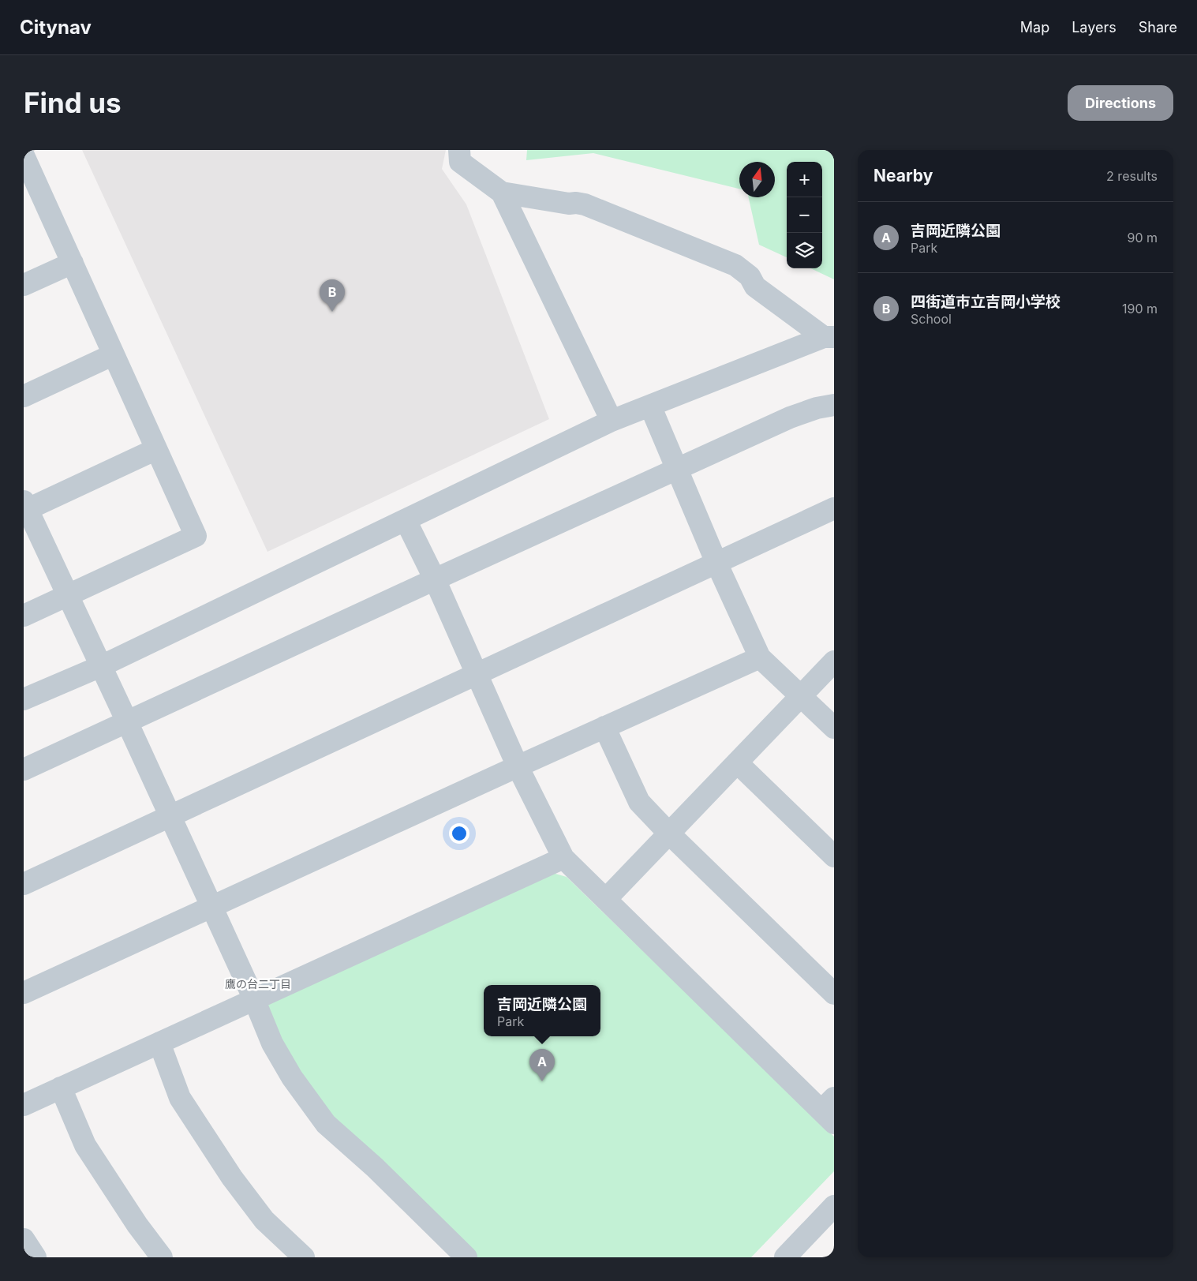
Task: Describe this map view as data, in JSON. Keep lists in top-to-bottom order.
{
  "districts": ["鷹の台二丁目"],
  "north": "top",
  "page": {
    "header": "Citynav",
    "nav": ["Map", "Layers", "Share"],
    "buttons": "Directions",
    "title": "Find us",
    "heading": ["Nearby", "2 results"],
    "map_buttons": ["+", "−"],
    "list": [
      {
        "mark": "A",
        "name": "吉岡近隣公園",
        "note": "Park",
        "value": "90 m"
      },
      {
        "mark": "B",
        "name": "四街道市立吉岡小学校",
        "note": "School",
        "value": "190 m"
      }
    ],
    "pins": ["B", "A"],
    "popup": ["吉岡近隣公園", "Park"]
  }
}
